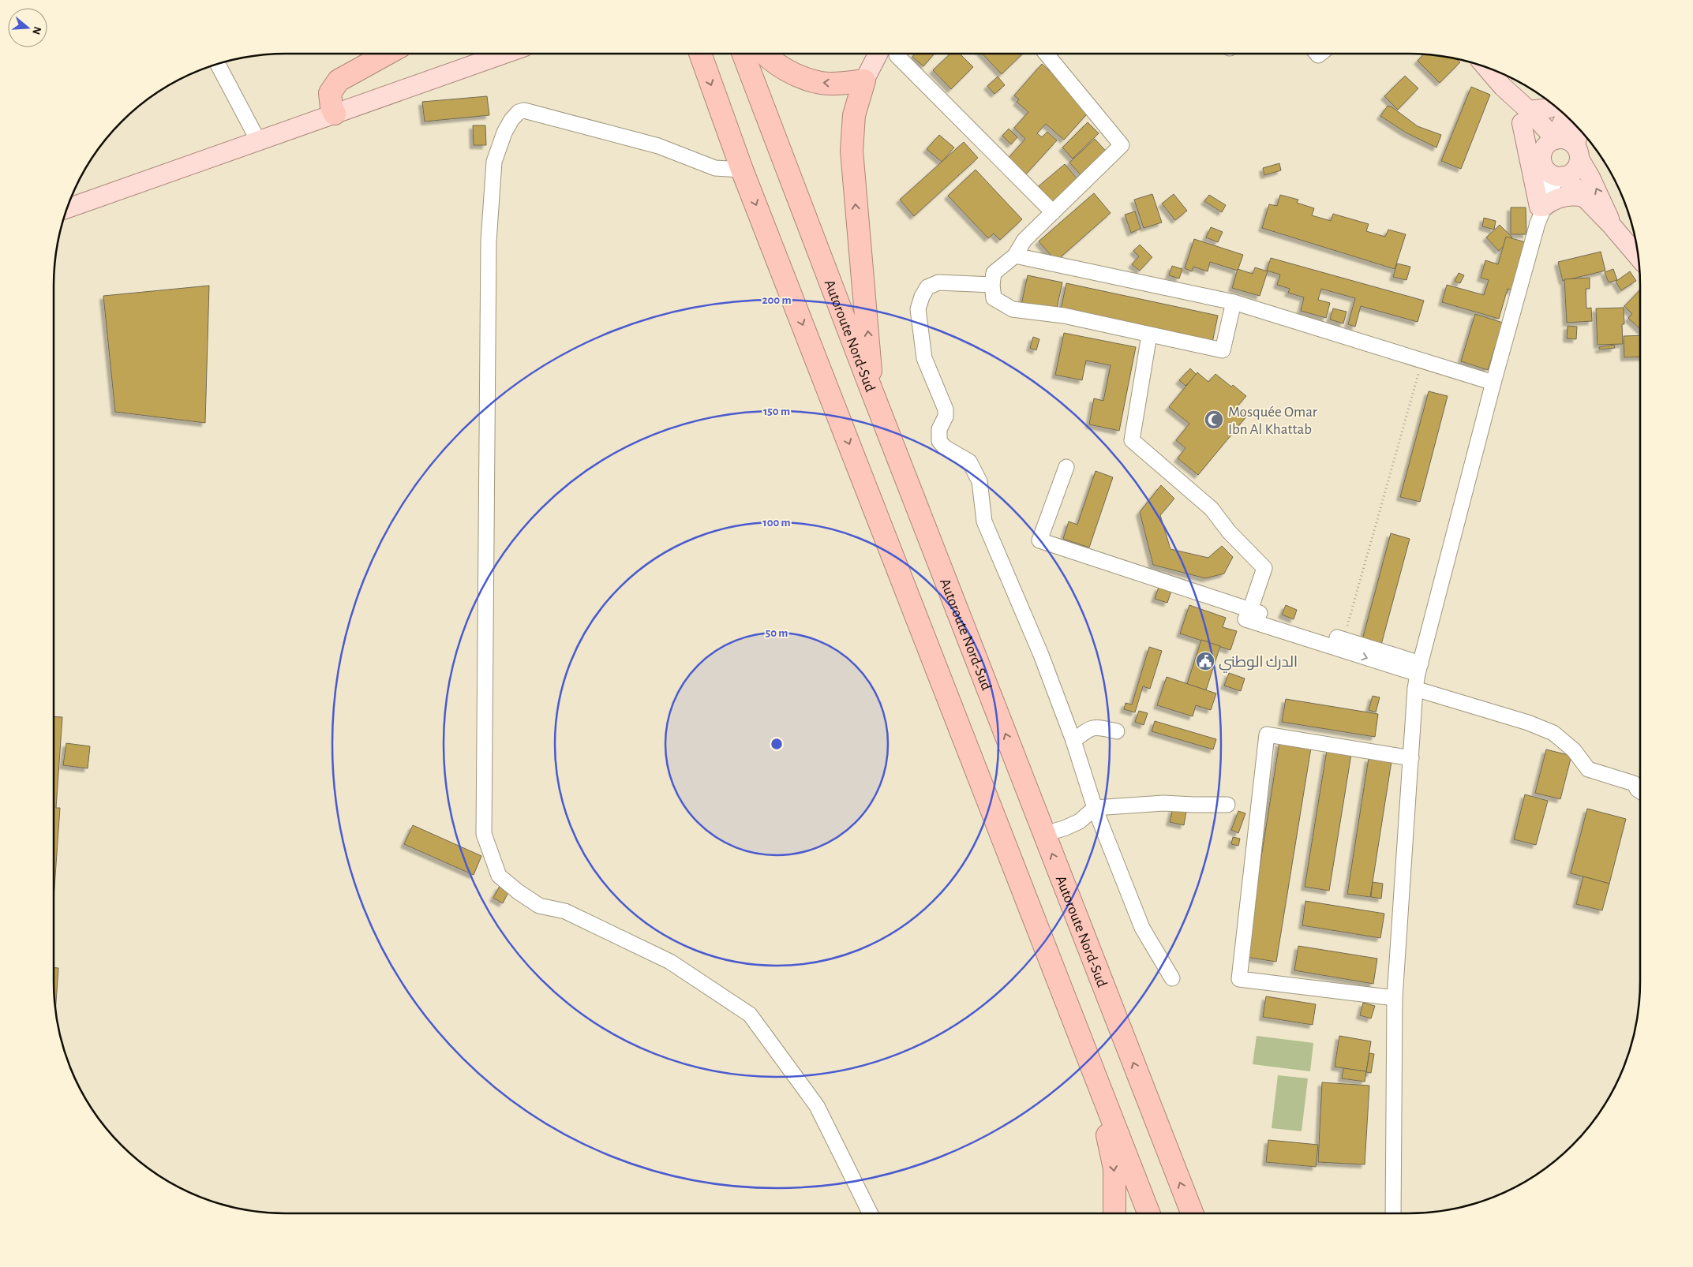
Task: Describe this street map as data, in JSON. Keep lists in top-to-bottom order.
{
  "streets": {
    "highway": ["Autoroute Nord-Sud"]
  },
  "places": {
    "mosque": ["Mosquée Omar Ibn Al Khattab"],
    "public building": ["الدرك الوطني"]
  },
  "north": "right",
  "rings": [
    "200 m",
    "150 m",
    "100 m",
    "50 m"
  ]
}
